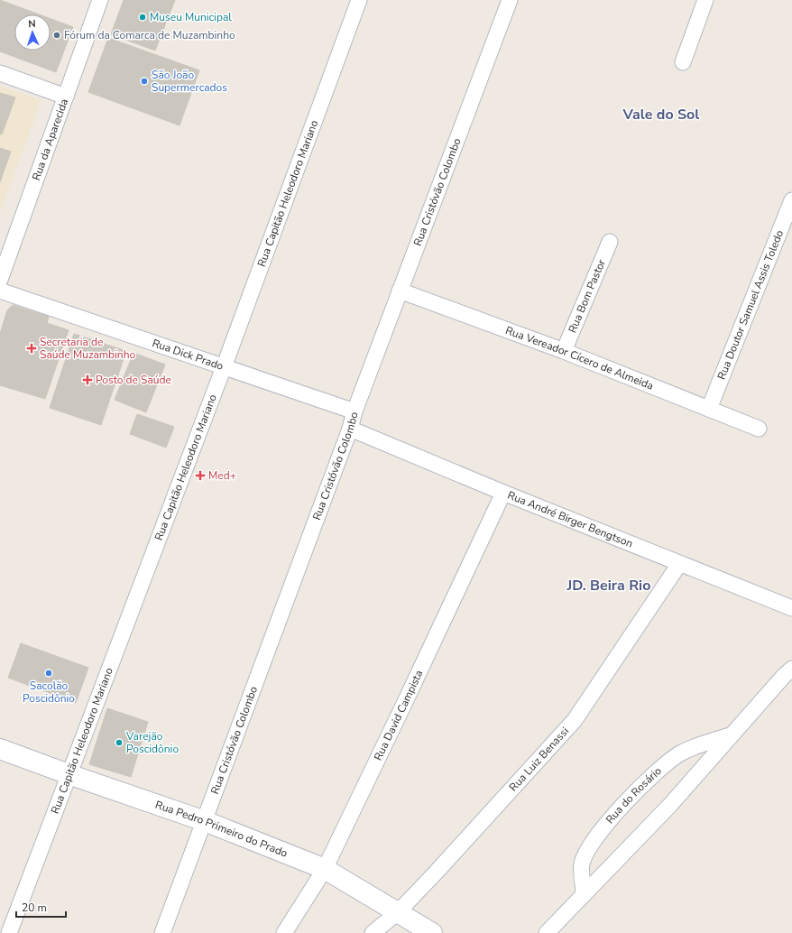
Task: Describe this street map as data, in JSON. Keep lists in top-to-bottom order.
{
  "streets": {
    "street": [
      "Rua da Aparecida",
      "Rua Cristóvão Colombo",
      "Rua Capitão Heleodoro Mariano",
      "Rua Bom Pastor",
      "Rua Doutor Samuel Assis Toledo",
      "Rua Dick Prado",
      "Rua Vereador Cícero de Almeida",
      "Rua André Birger Bengtson",
      "Rua David Campista",
      "Rua Luiz Benassi",
      "Rua do Rosário",
      "Rua Pedro Primeiro do Prado"
    ]
  },
  "crossings": [
    ["Rua Cristóvão Colombo", "Rua Dick Prado"],
    ["Rua Cristóvão Colombo", "Rua Vereador Cícero de Almeida"],
    ["Rua Cristóvão Colombo", "Rua André Birger Bengtson"],
    ["Rua Cristóvão Colombo", "Rua Pedro Primeiro do Prado"],
    ["Rua Capitão Heleodoro Mariano", "Rua Dick Prado"],
    ["Rua Capitão Heleodoro Mariano", "Rua Pedro Primeiro do Prado"],
    ["Rua Bom Pastor", "Rua Vereador Cícero de Almeida"],
    ["Rua Doutor Samuel Assis Toledo", "Rua Vereador Cícero de Almeida"],
    ["Rua André Birger Bengtson", "Rua David Campista"],
    ["Rua André Birger Bengtson", "Rua Luiz Benassi"],
    ["Rua David Campista", "Rua Pedro Primeiro do Prado"],
    ["Rua Luiz Benassi", "Rua Pedro Primeiro do Prado"]
  ],
  "districts": ["Vale do Sol", "JD. Beira Rio"],
  "places": {
    "other": [
      "Museu Municipal",
      "Fórum da Comarca de Muzambinho",
      "São João Supermercados",
      "Sacolão Poscidônio",
      "Varejão Poscidônio"
    ],
    "health": ["Secretaria de Saúde Muzambinho", "Posto de Saúde", "Med+"]
  },
  "scale_bar": "20 m",
  "north": "top"
}
